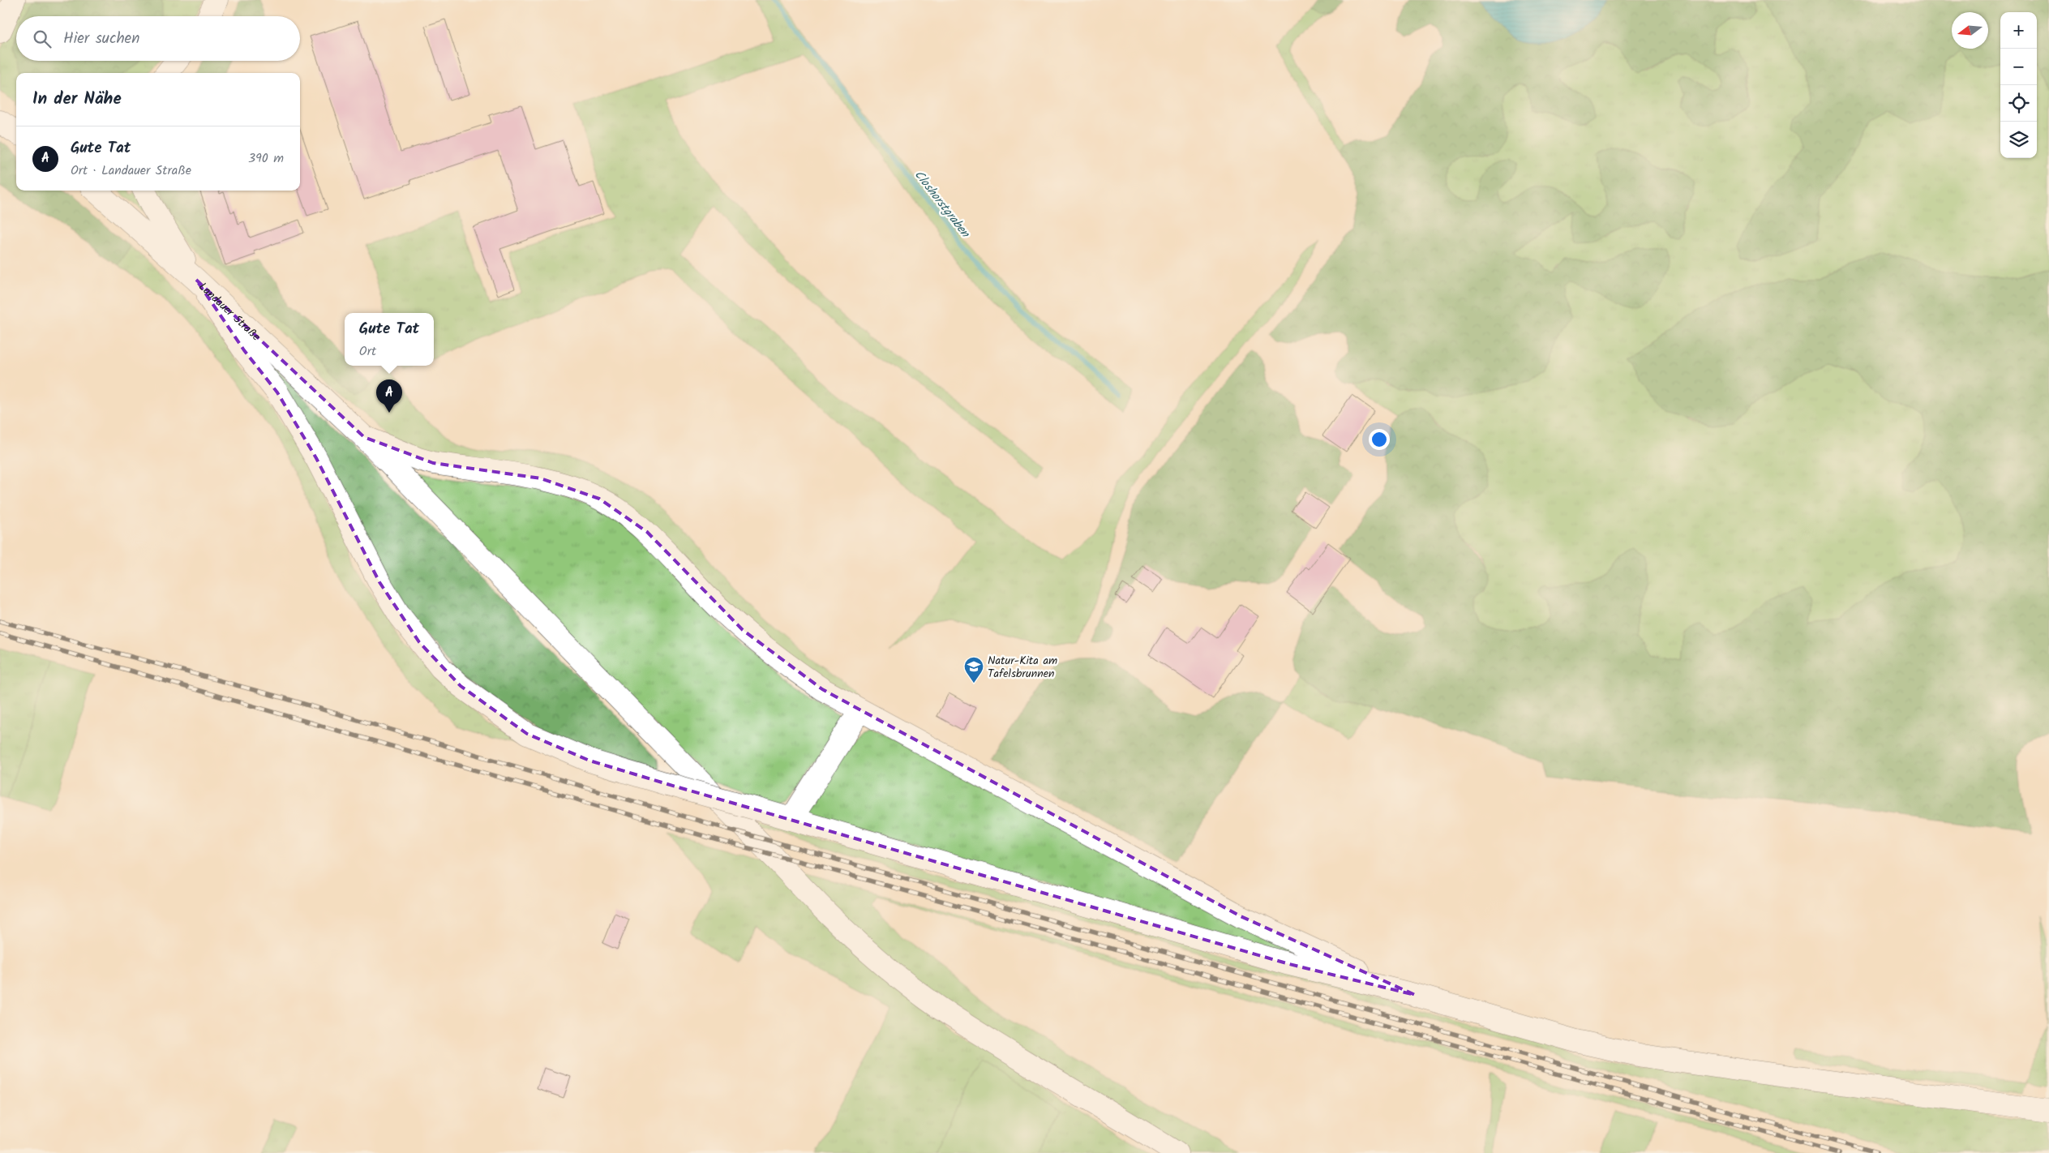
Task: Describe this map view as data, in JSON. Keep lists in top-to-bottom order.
{
  "streets": {
    "main road": ["Landauer Straße"]
  },
  "water": ["Closhorstgraben"],
  "places": {
    "school or university": ["Natur-Kita am Tafelsbrunnen"]
  },
  "north": "left",
  "page": {
    "map_buttons": ["+", "−"],
    "search": "Hier suchen",
    "heading": "In der Nähe",
    "list": [
      {
        "mark": "A",
        "name": "Gute Tat",
        "note": "Ort · Landauer Straße",
        "value": "390 m"
      }
    ],
    "popup": ["Gute Tat", "Ort"],
    "pins": "A"
  }
}
